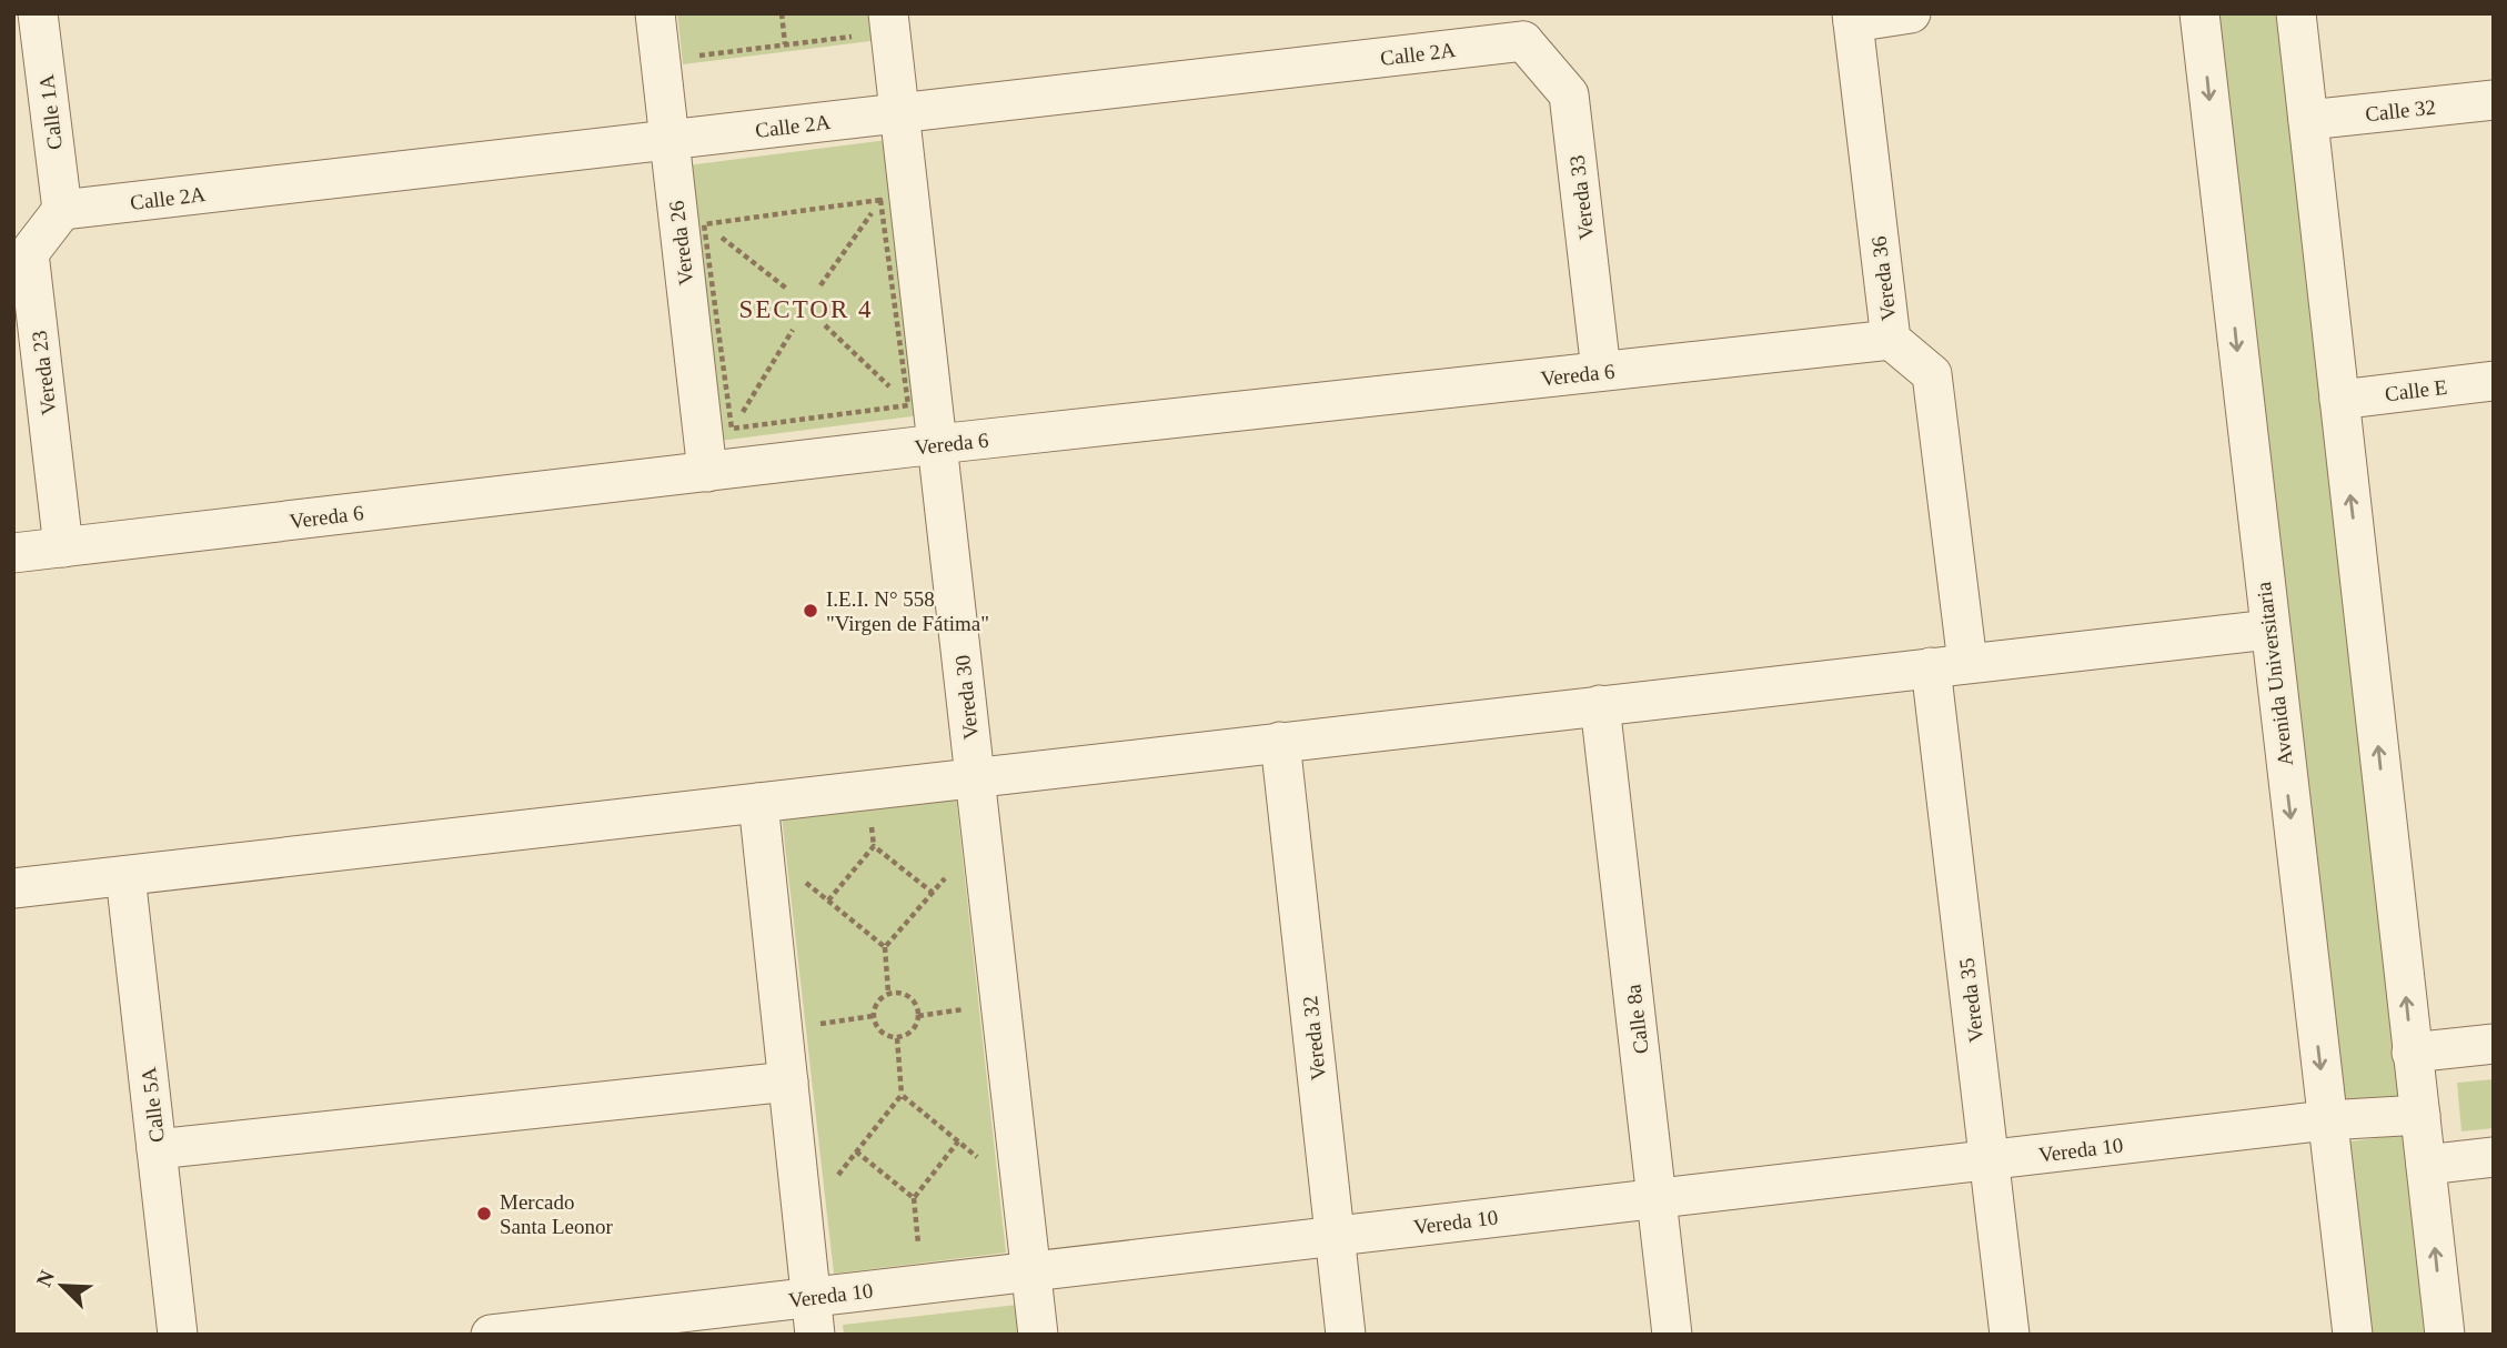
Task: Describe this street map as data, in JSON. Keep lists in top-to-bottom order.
{
  "streets": {
    "street": [
      "Calle 2A",
      "Calle 32",
      "Calle 1A",
      "Vereda 33",
      "Vereda 26",
      "Vereda 36",
      "Vereda 23",
      "Vereda 6",
      "Calle E",
      "Avenida Universitaria",
      "Vereda 30",
      "Vereda 35",
      "Calle 8a",
      "Vereda 32",
      "Calle 5A",
      "Vereda 10"
    ]
  },
  "crossings": [
    ["Calle 2A", "Calle 1A"],
    ["Calle 2A", "Vereda 33"],
    ["Calle 2A", "Vereda 26"],
    ["Calle 2A", "Vereda 23"],
    ["Calle 2A", "Vereda 30"],
    ["Calle 1A", "Vereda 23"],
    ["Vereda 33", "Vereda 6"],
    ["Vereda 26", "Vereda 6"],
    ["Vereda 36", "Vereda 6"],
    ["Vereda 36", "Vereda 35"],
    ["Vereda 23", "Vereda 6"],
    ["Vereda 6", "Vereda 30"],
    ["Avenida Universitaria", "Vereda 10"],
    ["Vereda 30", "Vereda 10"],
    ["Vereda 35", "Vereda 10"],
    ["Calle 8a", "Vereda 10"],
    ["Vereda 32", "Vereda 10"]
  ],
  "districts": ["SECTOR 4"],
  "places": ["I.E.I. N° 558 \"Virgen de Fátima\"", "Mercado Santa Leonor"],
  "north": "top left"
}
